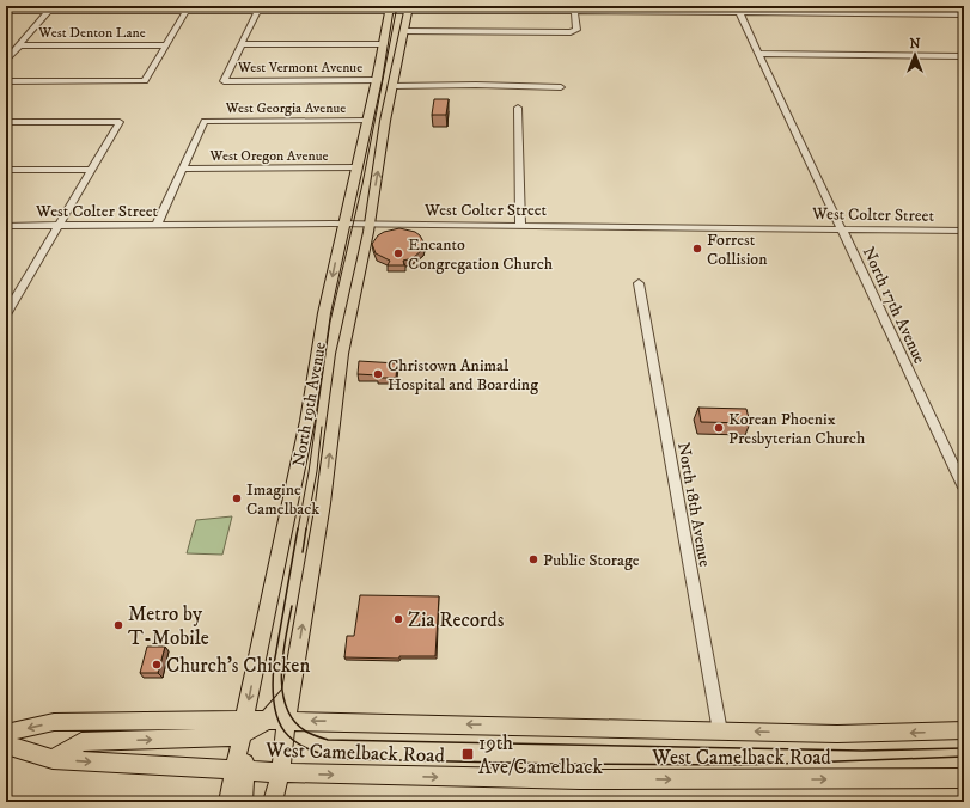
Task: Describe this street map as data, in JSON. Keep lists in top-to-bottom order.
{
  "streets": {
    "main road": ["North 19th Avenue", "West Camelback Road"],
    "street": [
      "West Denton Lane",
      "West Vermont Avenue",
      "West Georgia Avenue",
      "West Oregon Avenue",
      "West Colter Street",
      "North 17th Avenue",
      "North 18th Avenue"
    ]
  },
  "crossings": [
    ["West Vermont Avenue", "North 19th Avenue"],
    ["West Georgia Avenue", "West Oregon Avenue"],
    ["West Georgia Avenue", "North 19th Avenue"],
    ["West Oregon Avenue", "North 19th Avenue"],
    ["West Colter Street", "North 17th Avenue"],
    ["West Colter Street", "North 19th Avenue"],
    ["North 19th Avenue", "West Camelback Road"],
    ["North 18th Avenue", "West Camelback Road"]
  ],
  "places": {
    "other": [
      "Forrest Collision",
      "Encanto Congregation Church",
      "Christown Animal Hospital and Boarding",
      "Korean Phoenix Presbyterian Church",
      "Imagine Camelback",
      "Public Storage",
      "Zia Records",
      "Metro by T-Mobile",
      "Church's Chicken"
    ],
    "transit": ["19th Ave/Camelback"]
  },
  "north": "top"
}
